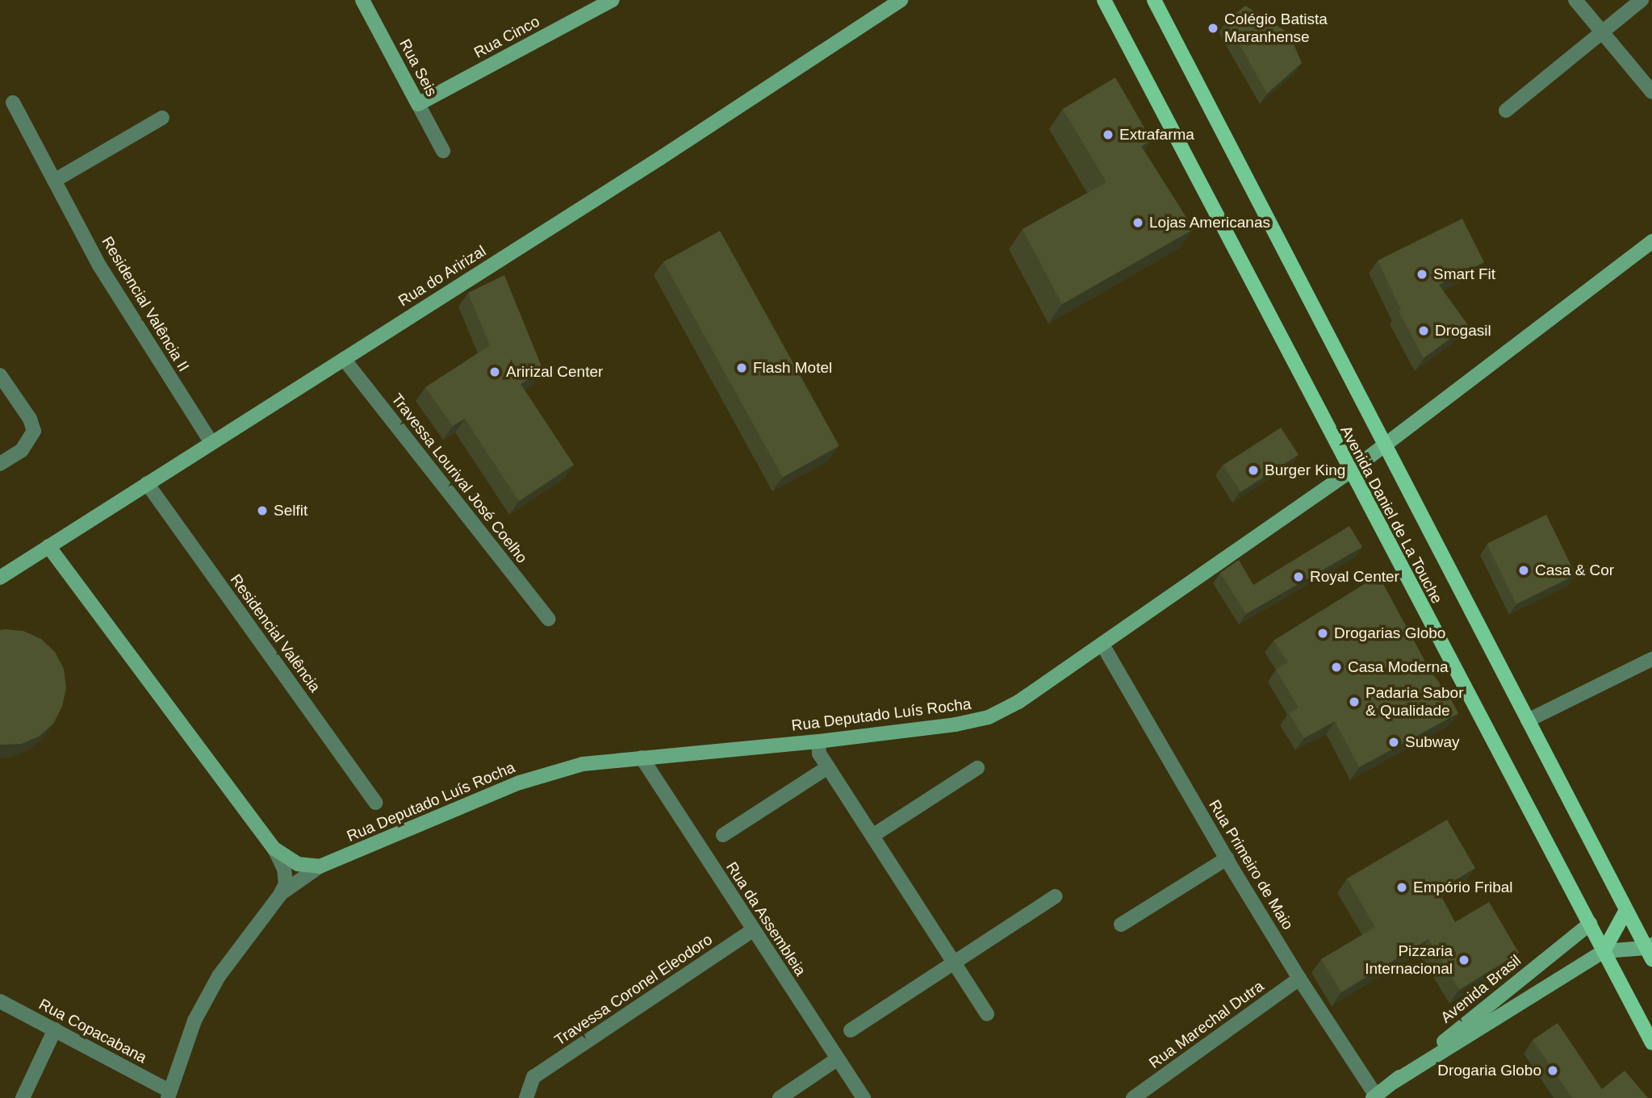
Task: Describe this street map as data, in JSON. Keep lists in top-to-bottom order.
{
  "streets": {
    "main road": [
      "Rua Cinco",
      "Rua Seis",
      "Rua do Aririzal",
      "Avenida Daniel de La Touche",
      "Rua Deputado Luís Rocha",
      "Avenida Brasil"
    ],
    "street": [
      "Residencial Valência II",
      "Travessa Lourival José Coelho",
      "Residencial Valência",
      "Rua Primeiro de Maio",
      "Rua da Assembleia",
      "Travessa Coronel Eleodoro",
      "Rua Marechal Dutra",
      "Rua Copacabana"
    ]
  },
  "crossings": [
    ["Rua Cinco", "Rua Seis"],
    ["Rua do Aririzal", "Residencial Valência II"],
    ["Rua do Aririzal", "Travessa Lourival José Coelho"],
    ["Rua do Aririzal", "Residencial Valência"],
    ["Rua do Aririzal", "Rua Deputado Luís Rocha"],
    ["Avenida Daniel de La Touche", "Rua Deputado Luís Rocha"],
    ["Avenida Daniel de La Touche", "Avenida Brasil"],
    ["Rua Deputado Luís Rocha", "Rua Primeiro de Maio"],
    ["Rua Deputado Luís Rocha", "Rua da Assembleia"],
    ["Rua Deputado Luís Rocha", "Rua Copacabana"],
    ["Rua Primeiro de Maio", "Avenida Brasil"],
    ["Rua Primeiro de Maio", "Rua Marechal Dutra"],
    ["Rua da Assembleia", "Travessa Coronel Eleodoro"]
  ],
  "places": [
    "Colégio Batista Maranhense",
    "Extrafarma",
    "Lojas Americanas",
    "Smart Fit",
    "Drogasil",
    "Flash Motel",
    "Aririzal Center",
    "Burger King",
    "Selfit",
    "Casa & Cor",
    "Royal Center",
    "Drogarias Globo",
    "Casa Moderna",
    "Padaria Sabor & Qualidade",
    "Subway",
    "Empório Fribal",
    "Pizzaria Internacional",
    "Drogaria Globo"
  ]
}
